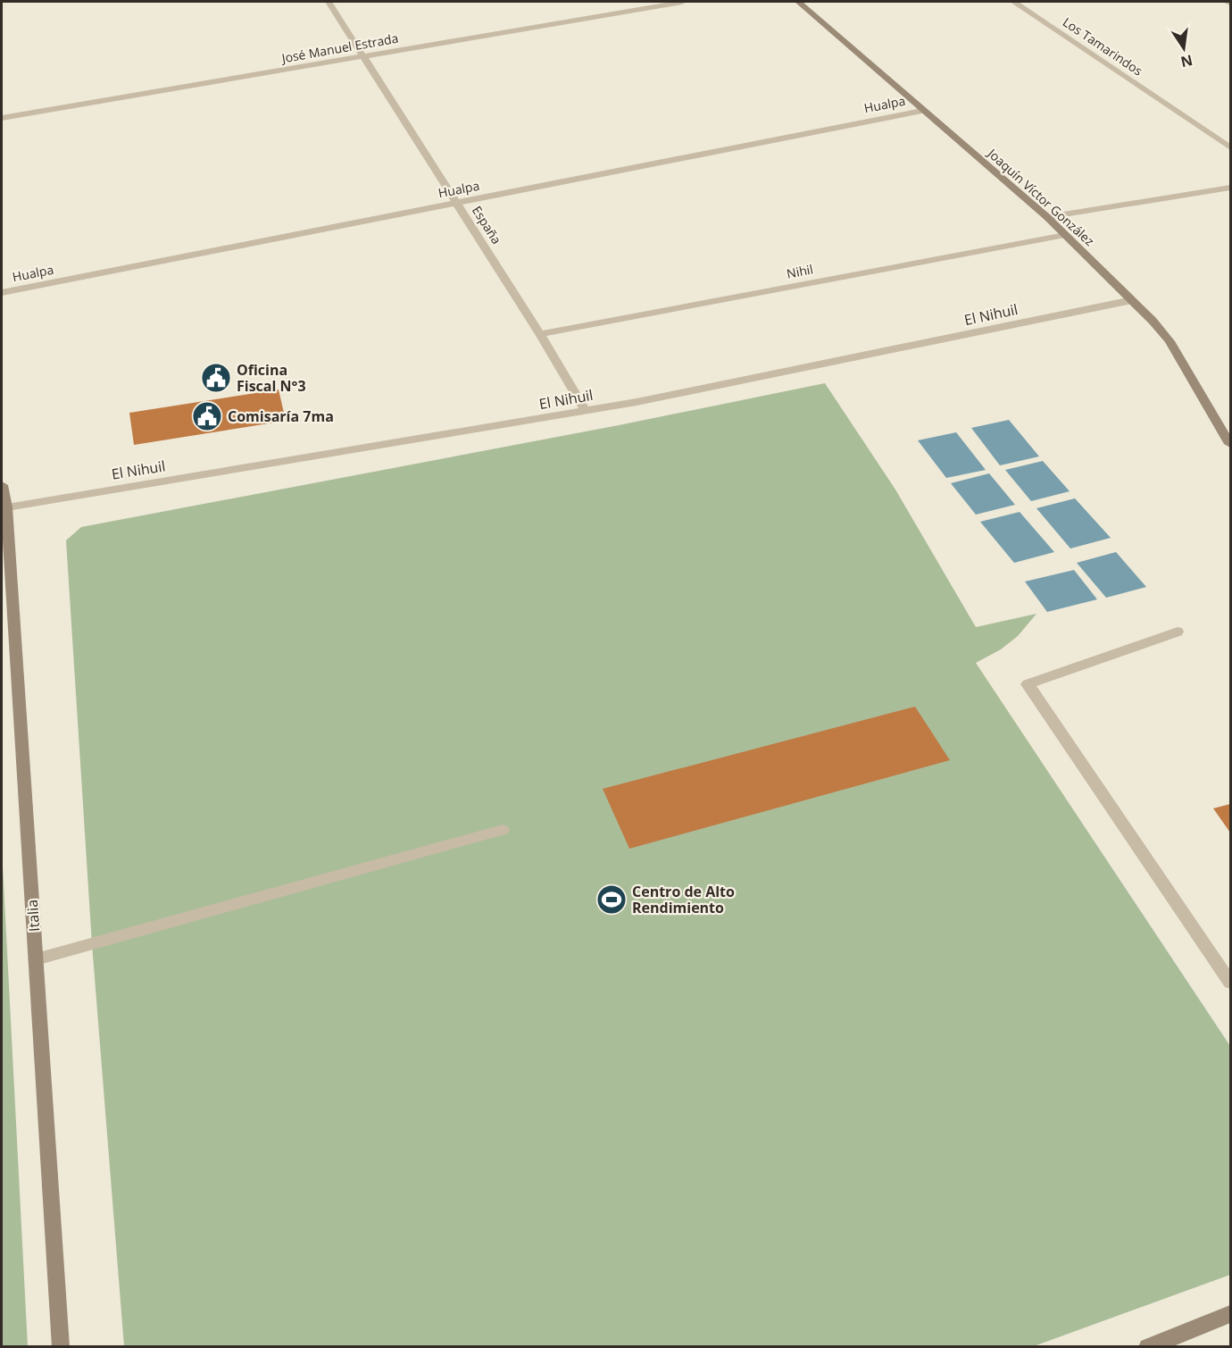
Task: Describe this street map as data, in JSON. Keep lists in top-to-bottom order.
{
  "streets": {
    "main road": ["Joaquín Víctor González", "Italia"],
    "street": [
      "Los Tamarindos",
      "José Manuel Estrada",
      "Hualpa",
      "España",
      "Nihil",
      "El Nihuil"
    ]
  },
  "crossings": [
    ["José Manuel Estrada", "España"],
    ["Hualpa", "Joaquín Víctor González"],
    ["Hualpa", "España"],
    ["Joaquín Víctor González", "Nihil"],
    ["Joaquín Víctor González", "El Nihuil"],
    ["España", "Nihil"],
    ["España", "El Nihuil"],
    ["El Nihuil", "Italia"]
  ],
  "places": {
    "public building": ["Oficina Fiscal N°3", "Comisaría 7ma"],
    "sports": ["Centro de Alto Rendimiento"]
  },
  "north": "bottom"
}
